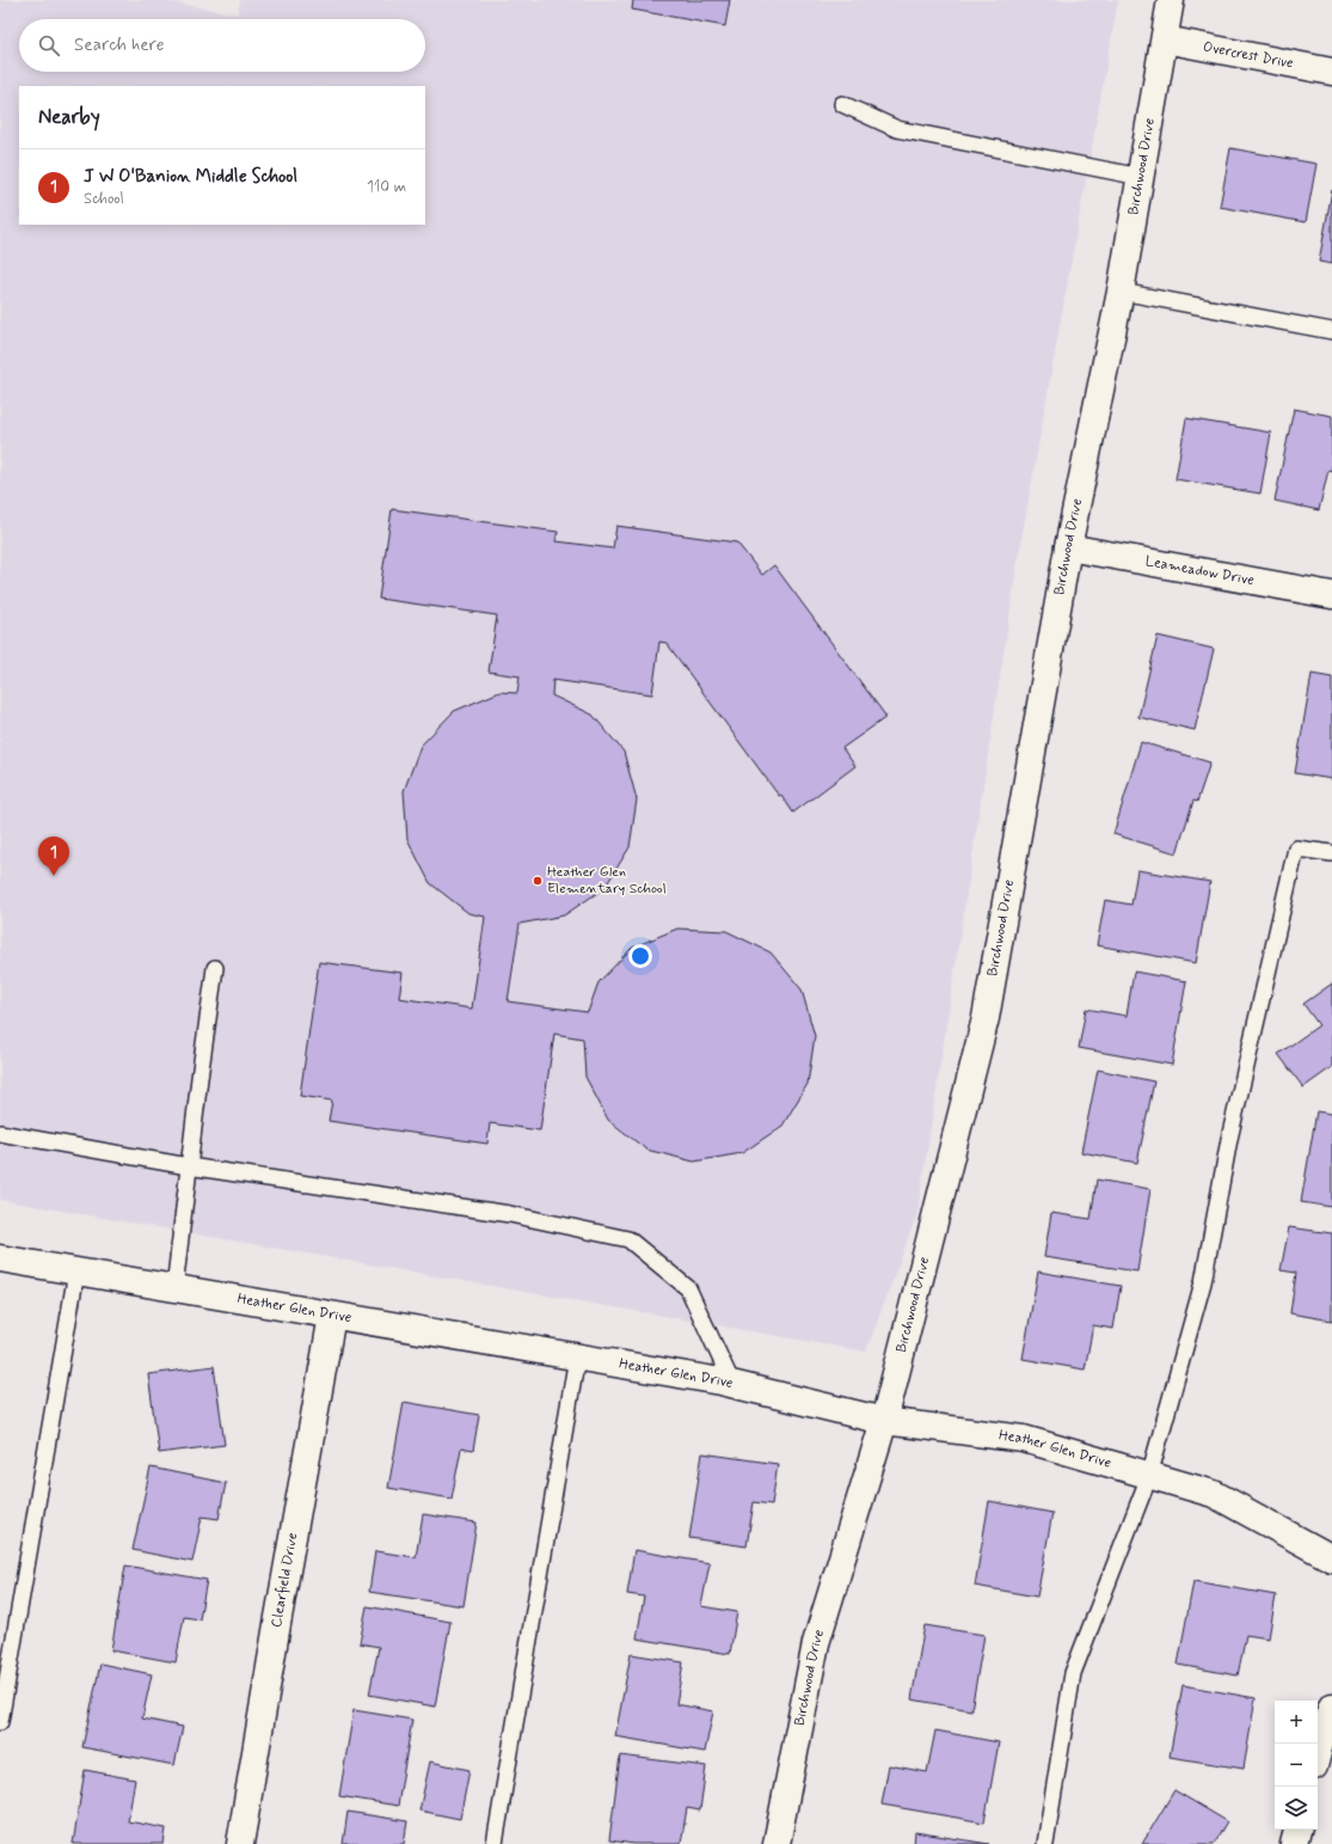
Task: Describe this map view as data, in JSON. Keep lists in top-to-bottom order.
{
  "streets": {
    "street": [
      "Overcrest Drive",
      "Birchwood Drive",
      "Leameadow Drive",
      "Heather Glen Drive",
      "Clearfield Drive"
    ]
  },
  "crossings": [
    ["Overcrest Drive", "Birchwood Drive"],
    ["Birchwood Drive", "Leameadow Drive"],
    ["Birchwood Drive", "Heather Glen Drive"],
    ["Heather Glen Drive", "Clearfield Drive"]
  ],
  "places": ["Heather Glen Elementary School"],
  "page": {
    "search": "Search here",
    "heading": "Nearby",
    "list": [
      {
        "mark": "1",
        "name": "J W O'Banion Middle School",
        "note": "School",
        "value": "110 m"
      }
    ],
    "pins": "1",
    "map_buttons": ["+", "−"]
  }
}
